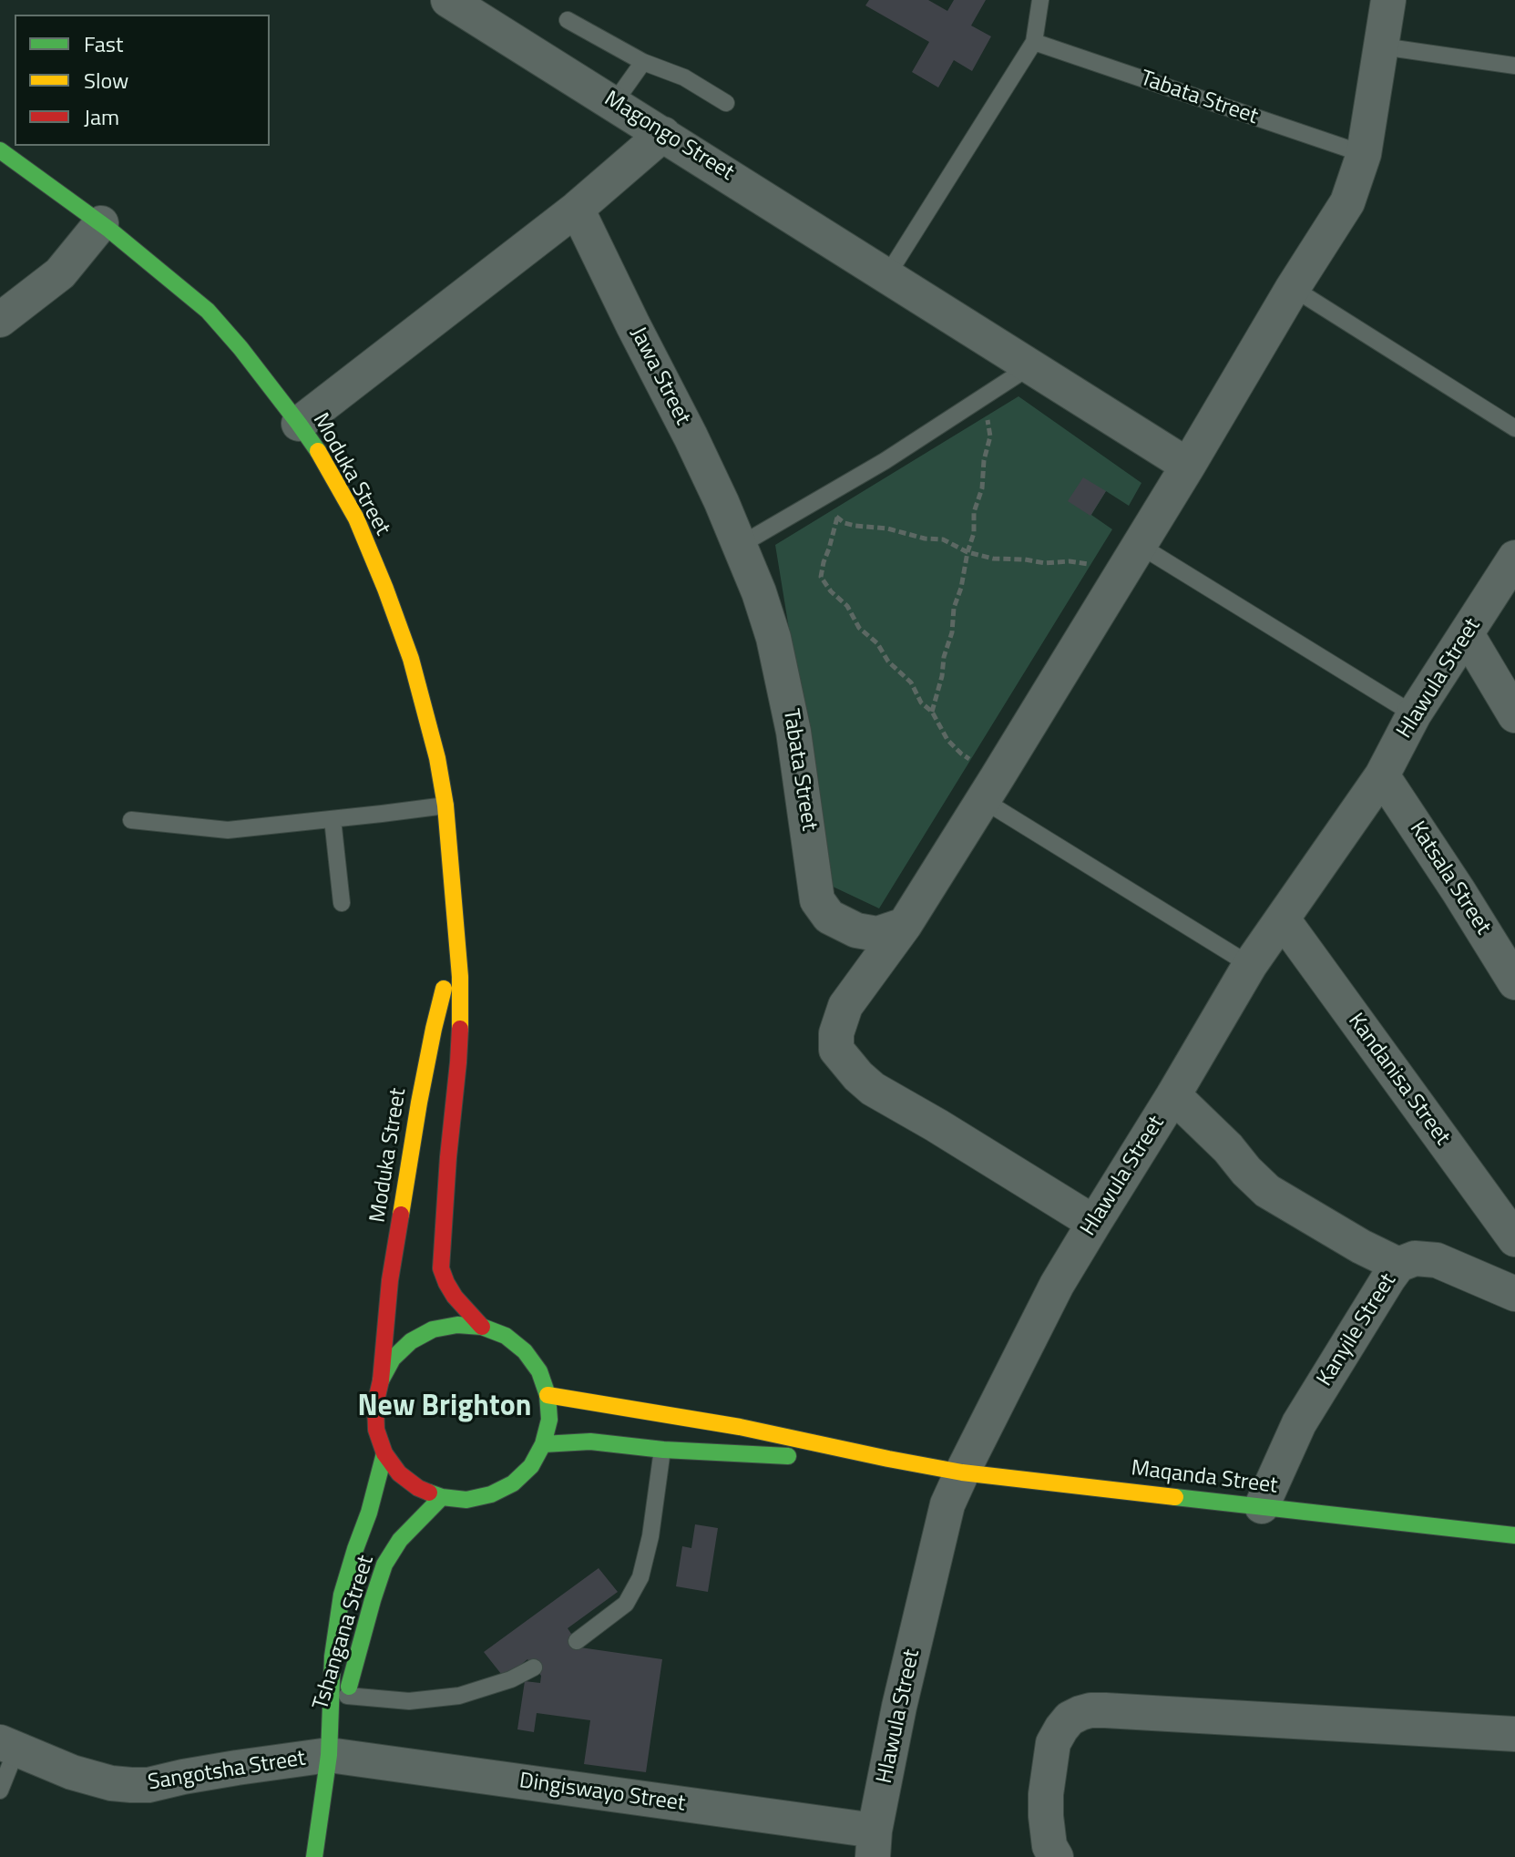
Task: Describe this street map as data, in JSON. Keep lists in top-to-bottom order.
{
  "streets": {
    "street": [
      "Tabata Street",
      "Magongo Street",
      "Jawa Street",
      "Moduka Street",
      "Hlawula Street",
      "Katsala Street",
      "Kandanisa Street",
      "Kanyile Street",
      "Maqanda Street",
      "Tshangana Street",
      "Sangotsha Street",
      "Dingiswayo Street"
    ]
  },
  "crossings": [
    ["Tabata Street", "Jawa Street"],
    ["Moduka Street", "Maqanda Street"],
    ["Moduka Street", "Tshangana Street"],
    ["Hlawula Street", "Katsala Street"],
    ["Hlawula Street", "Kandanisa Street"],
    ["Hlawula Street", "Maqanda Street"],
    ["Hlawula Street", "Dingiswayo Street"],
    ["Kanyile Street", "Maqanda Street"],
    ["Maqanda Street", "Tshangana Street"],
    ["Tshangana Street", "Sangotsha Street"],
    ["Tshangana Street", "Dingiswayo Street"],
    ["Sangotsha Street", "Dingiswayo Street"]
  ],
  "districts": ["New Brighton"],
  "legend": ["Fast", "Slow", "Jam"]
}
